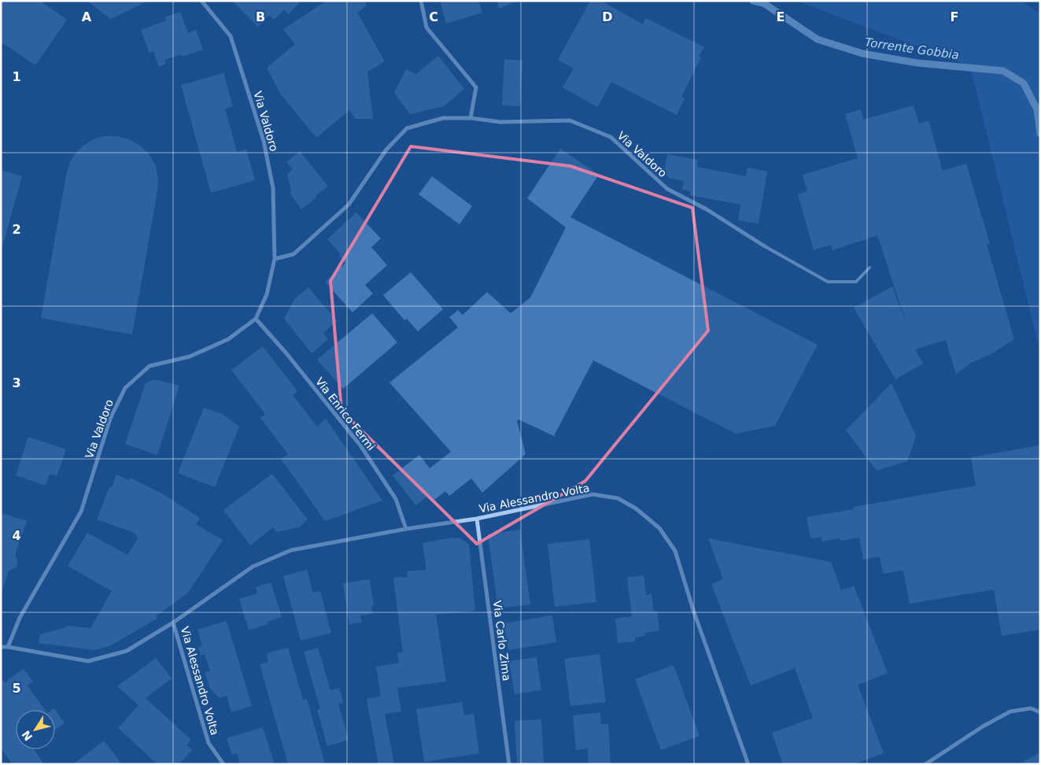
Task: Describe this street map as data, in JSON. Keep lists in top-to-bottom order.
{
  "streets": {
    "street": [
      "Via Valdoro",
      "Via Enrico Fermi",
      "Via Alessandro Volta",
      "Via Carlo Zima"
    ]
  },
  "crossings": [
    ["Via Valdoro", "Via Enrico Fermi"],
    ["Via Valdoro", "Via Alessandro Volta"],
    ["Via Enrico Fermi", "Via Alessandro Volta"],
    ["Via Alessandro Volta", "Via Carlo Zima"]
  ],
  "water": ["Torrente Gobbia"],
  "north": "bottom left",
  "grid": {
    "columns": [
      "A",
      "B",
      "C",
      "D",
      "E",
      "F"
    ],
    "rows": [
      "1",
      "2",
      "3",
      "4",
      "5"
    ]
  }
}
